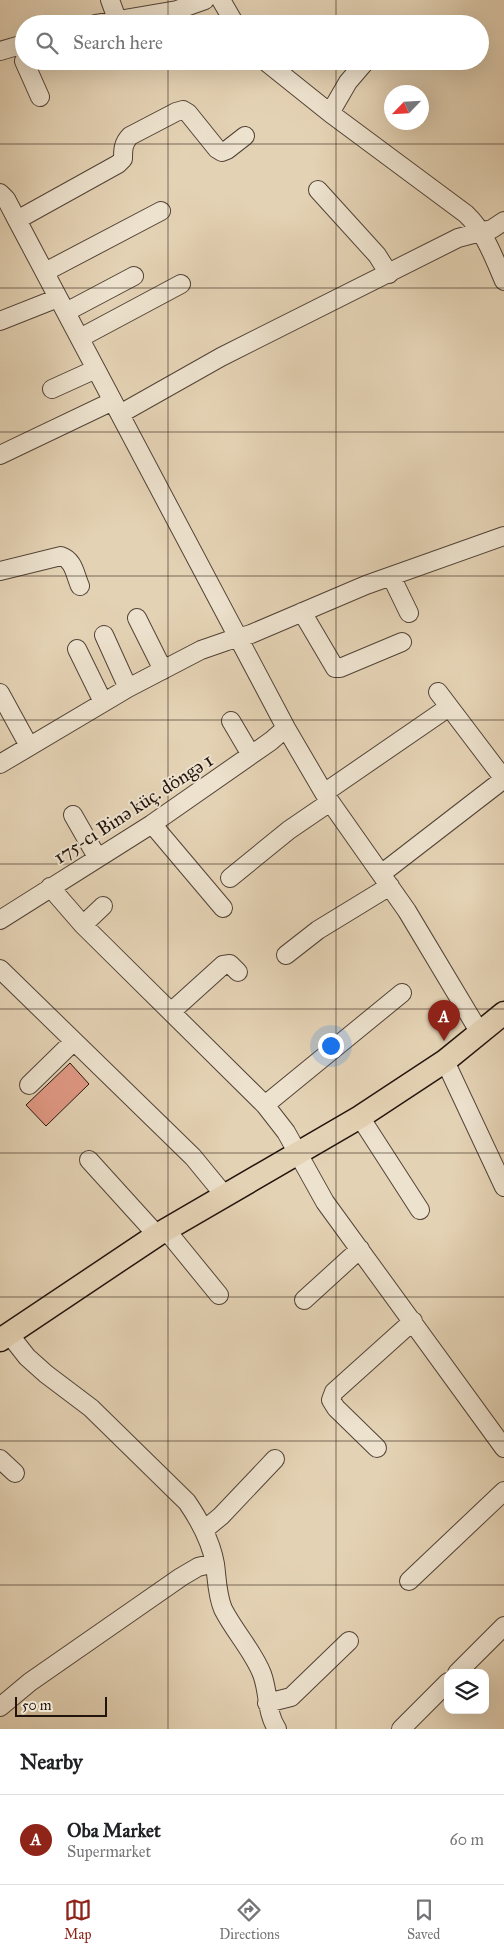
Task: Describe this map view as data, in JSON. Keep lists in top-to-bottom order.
{
  "streets": {
    "street": ["175-cı Binə küç. döngə 1"]
  },
  "scale_bar": "50 m",
  "north": "bottom left",
  "page": {
    "search": "Search here",
    "pins": "A",
    "scale": "50 m",
    "heading": "Nearby",
    "list": [
      {
        "mark": "A",
        "name": "Oba Market",
        "note": "Supermarket",
        "value": "60 m"
      }
    ],
    "nav": ["Map", "Directions", "Saved"]
  }
}
